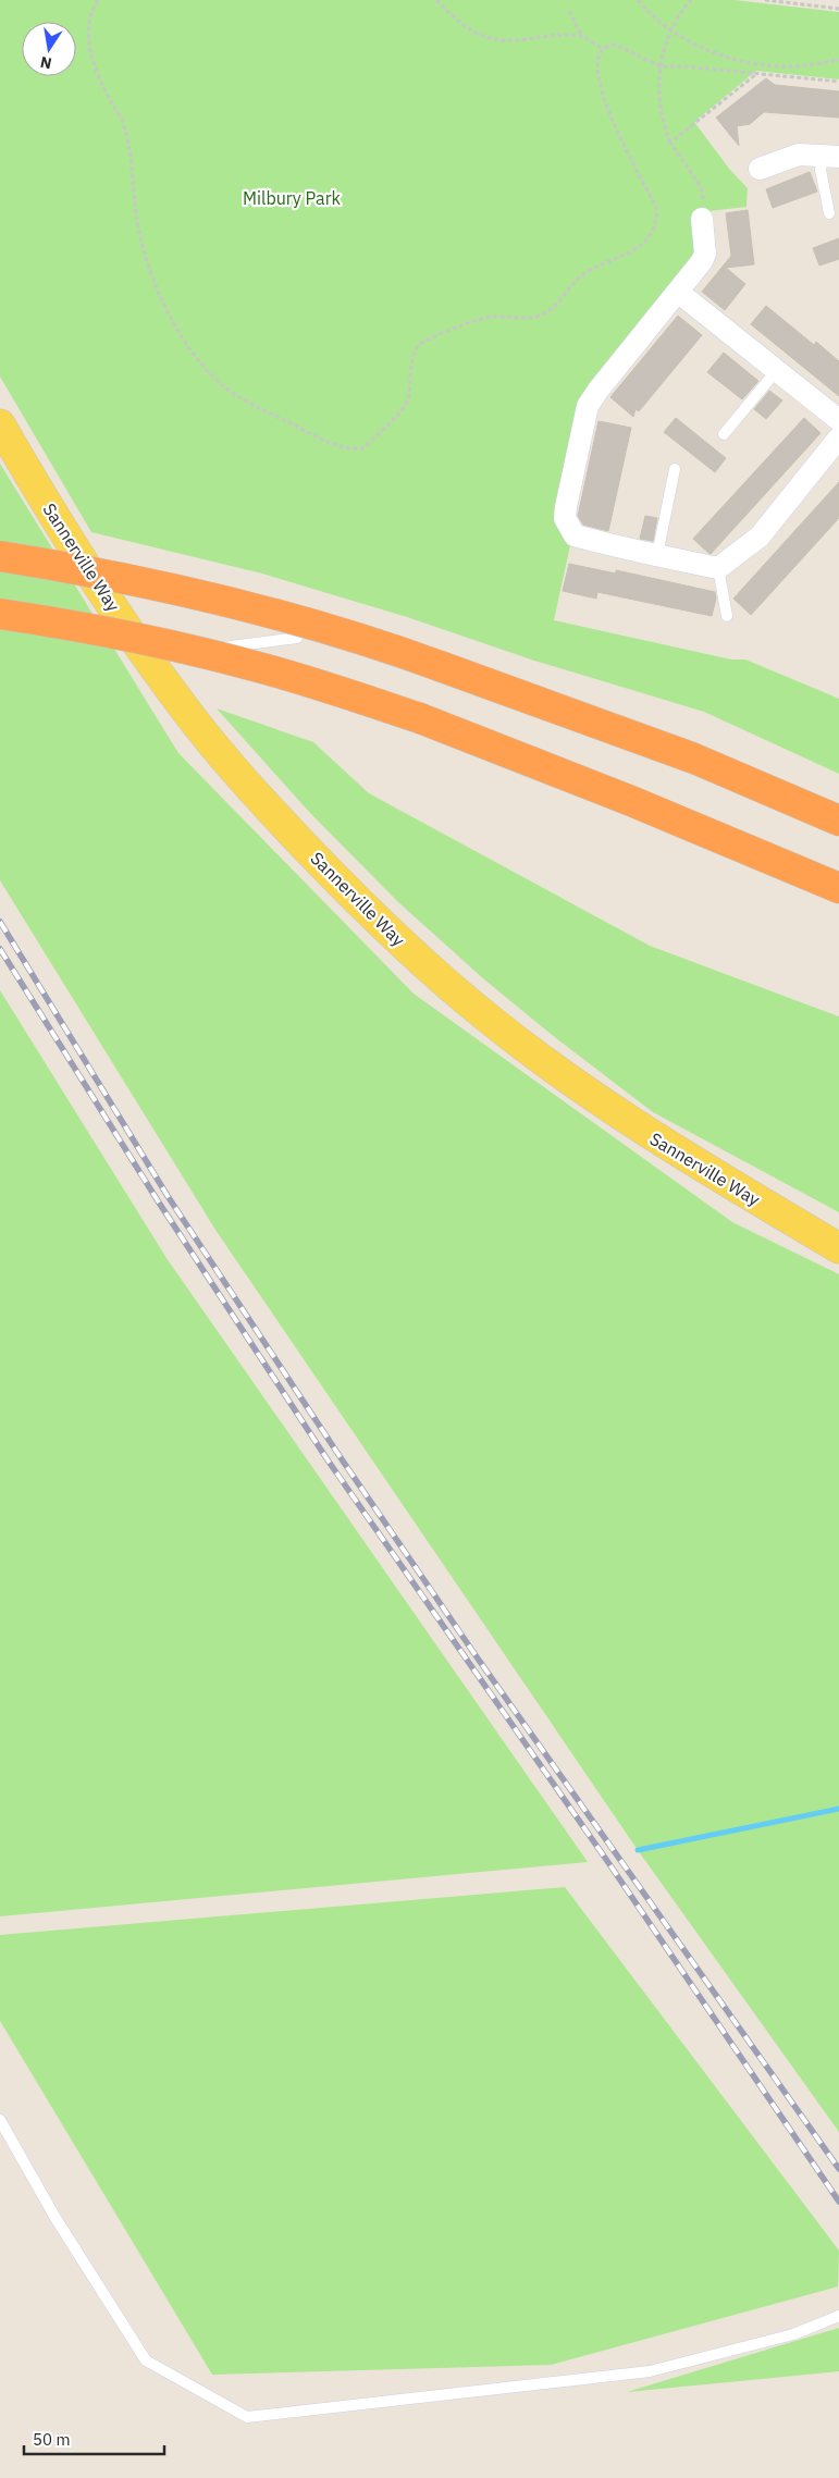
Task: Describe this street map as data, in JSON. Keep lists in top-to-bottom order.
{
  "streets": {
    "main road": ["Sannerville Way"]
  },
  "parks": ["Milbury Park"],
  "scale_bar": "50 m",
  "north": "bottom"
}
